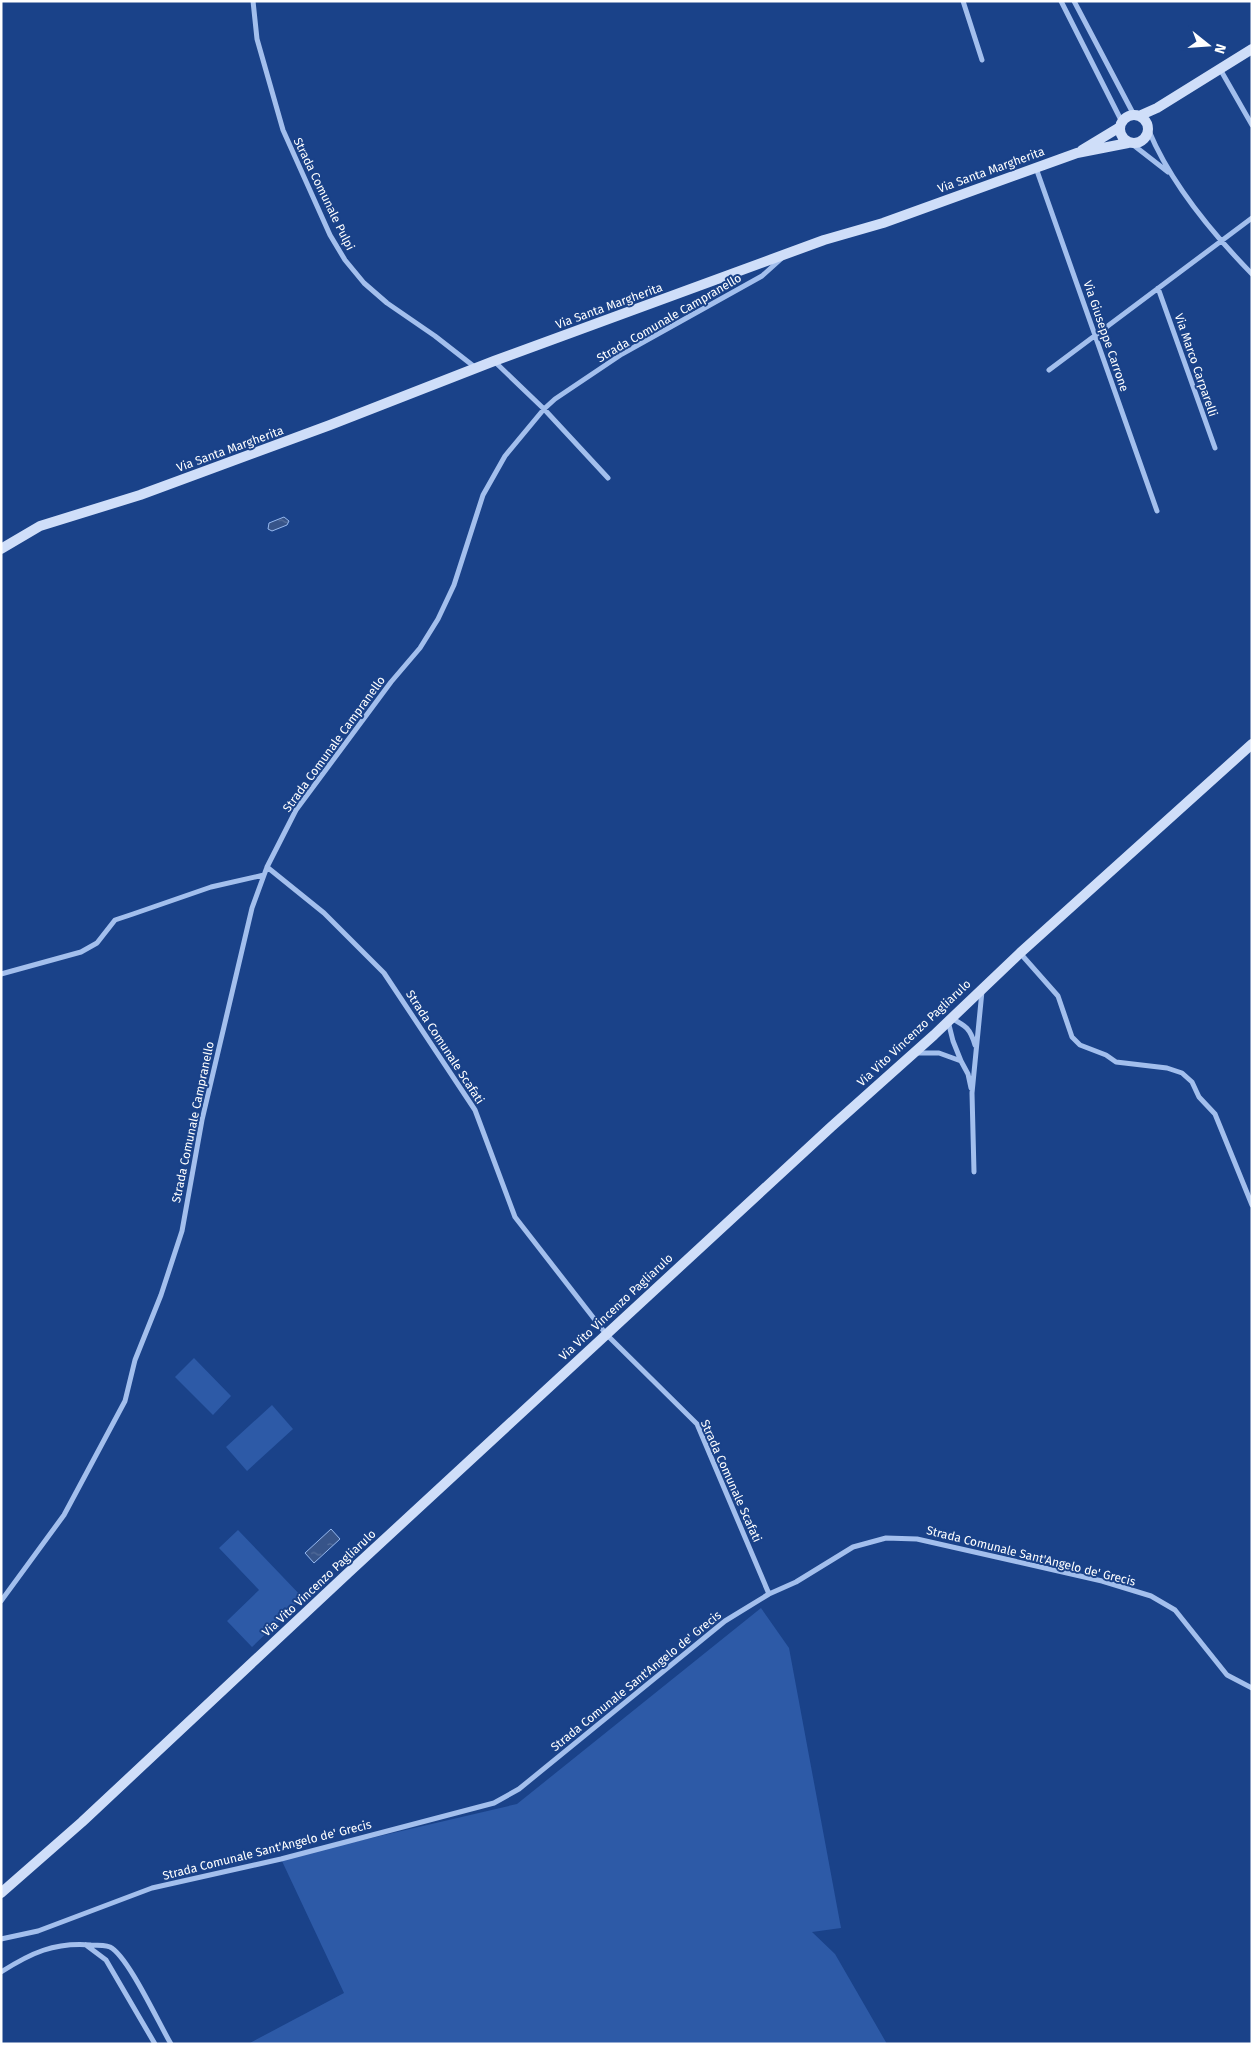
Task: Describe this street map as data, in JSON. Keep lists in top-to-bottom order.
{
  "streets": {
    "street": [
      "Via Santa Margherita",
      "Strada Comunale Pulpi",
      "Strada Comunale Campranello",
      "Via Giuseppe Carrone",
      "Via Marco Carparelli",
      "Via Vito Vincenzo Pagliarulo",
      "Strada Comunale Scafati",
      "Strada Comunale Sant'Angelo de' Grecis"
    ]
  },
  "crossings": [
    ["Via Santa Margherita", "Strada Comunale Pulpi"],
    ["Via Santa Margherita", "Strada Comunale Campranello"],
    ["Via Santa Margherita", "Via Giuseppe Carrone"],
    ["Strada Comunale Campranello", "Strada Comunale Scafati"],
    ["Via Vito Vincenzo Pagliarulo", "Strada Comunale Scafati"],
    ["Strada Comunale Scafati", "Strada Comunale Sant'Angelo de' Grecis"]
  ],
  "north": "right"
}
